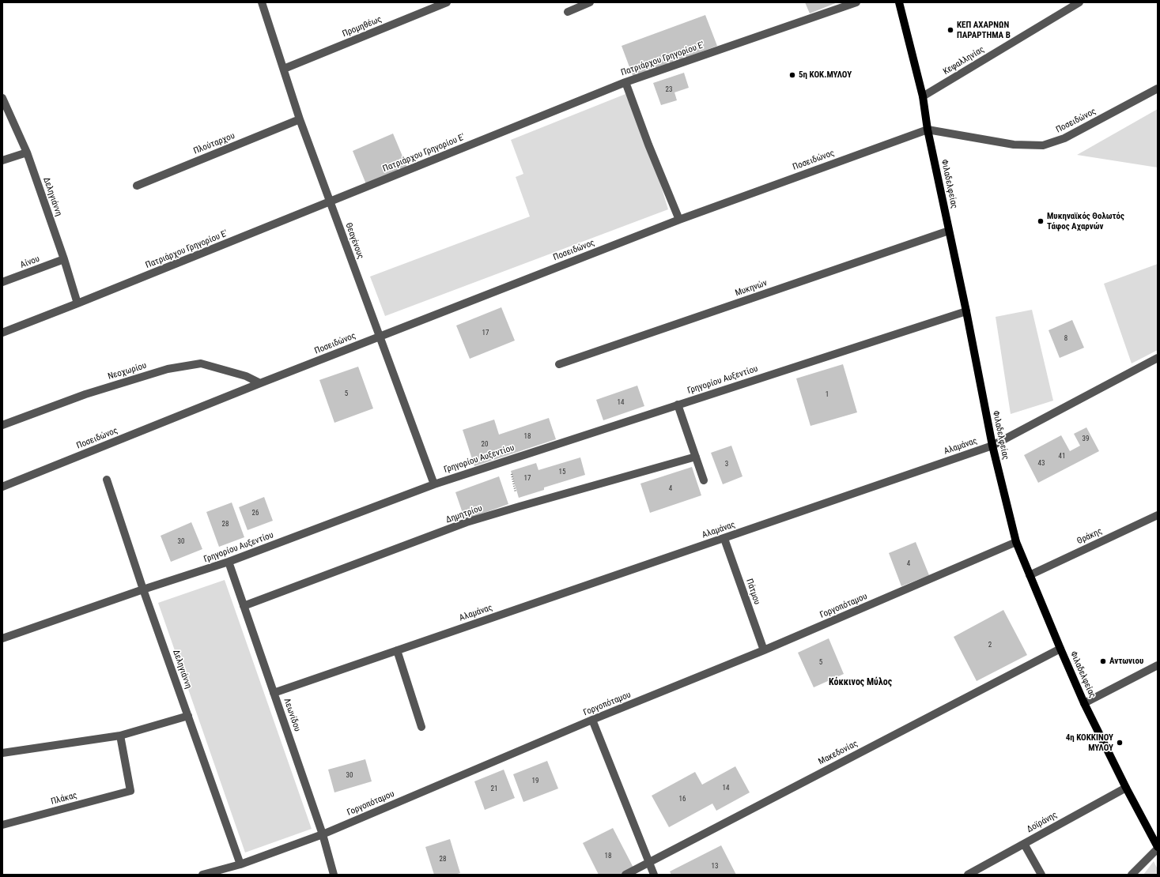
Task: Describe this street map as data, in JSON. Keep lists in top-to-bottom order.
{
  "streets": {
    "main road": ["Φιλαδελφείας"],
    "street": [
      "Προμηθέως",
      "Πατριάρχου Γρηγορίου E'",
      "Κεφαλληνίας",
      "Ποσειδώνος",
      "Πλούταρχου",
      "Δεληγιάννη",
      "Θεαγένους",
      "Αίνου",
      "Μυκηνών",
      "Νεοχωρίου",
      "Γρηγορίου Αυξεντίου",
      "Αλαμάνας",
      "Δημητρίου",
      "Θράκης",
      "Πάτμου",
      "Γοργοπόταμου",
      "Λεωνίδου",
      "Μακεδονίας",
      "Πλάκας",
      "Δοϊράνης"
    ]
  },
  "crossings": [
    ["Προμηθέως", "Θεαγένους"],
    ["Πατριάρχου Γρηγορίου E'", "Δεληγιάννη"],
    ["Πατριάρχου Γρηγορίου E'", "Θεαγένους"],
    ["Κεφαλληνίας", "Φιλαδελφείας"],
    ["Ποσειδώνος", "Φιλαδελφείας"],
    ["Ποσειδώνος", "Θεαγένους"],
    ["Ποσειδώνος", "Νεοχωρίου"],
    ["Πλούταρχου", "Θεαγένους"],
    ["Φιλαδελφείας", "Μυκηνών"],
    ["Φιλαδελφείας", "Γρηγορίου Αυξεντίου"],
    ["Φιλαδελφείας", "Αλαμάνας"],
    ["Φιλαδελφείας", "Θράκης"],
    ["Φιλαδελφείας", "Γοργοπόταμου"],
    ["Φιλαδελφείας", "Μακεδονίας"],
    ["Φιλαδελφείας", "Δοϊράνης"],
    ["Δεληγιάννη", "Αίνου"],
    ["Δεληγιάννη", "Γρηγορίου Αυξεντίου"],
    ["Δεληγιάννη", "Γοργοπόταμου"],
    ["Θεαγένους", "Γρηγορίου Αυξεντίου"],
    ["Γρηγορίου Αυξεντίου", "Λεωνίδου"],
    ["Αλαμάνας", "Πάτμου"],
    ["Αλαμάνας", "Λεωνίδου"],
    ["Δημητρίου", "Λεωνίδου"],
    ["Πάτμου", "Γοργοπόταμου"],
    ["Γοργοπόταμου", "Λεωνίδου"]
  ],
  "districts": ["Κόκκινος Μύλος"],
  "places": [
    "ΚΕΠ ΑΧΑΡΝΩΝ ΠΑΡΑΡΤΗΜΑ Β",
    "5η ΚΟΚ.ΜΥΛΟΥ",
    "Μυκηναϊκός Θολωτός Τάφος Αχαρνών",
    "Αντωνιου",
    "4η ΚΟΚΚΙΝΟΥ ΜΥΛΟΥ"
  ],
  "house_numbers": [
    "23",
    "17",
    "8",
    "5",
    "1",
    "14",
    "18",
    "39",
    "20",
    "41",
    "43",
    "3",
    "15",
    "17",
    "4",
    "26",
    "28",
    "30",
    "4",
    "2",
    "5",
    "30",
    "19",
    "14",
    "21",
    "16",
    "18",
    "28",
    "13"
  ]
}
